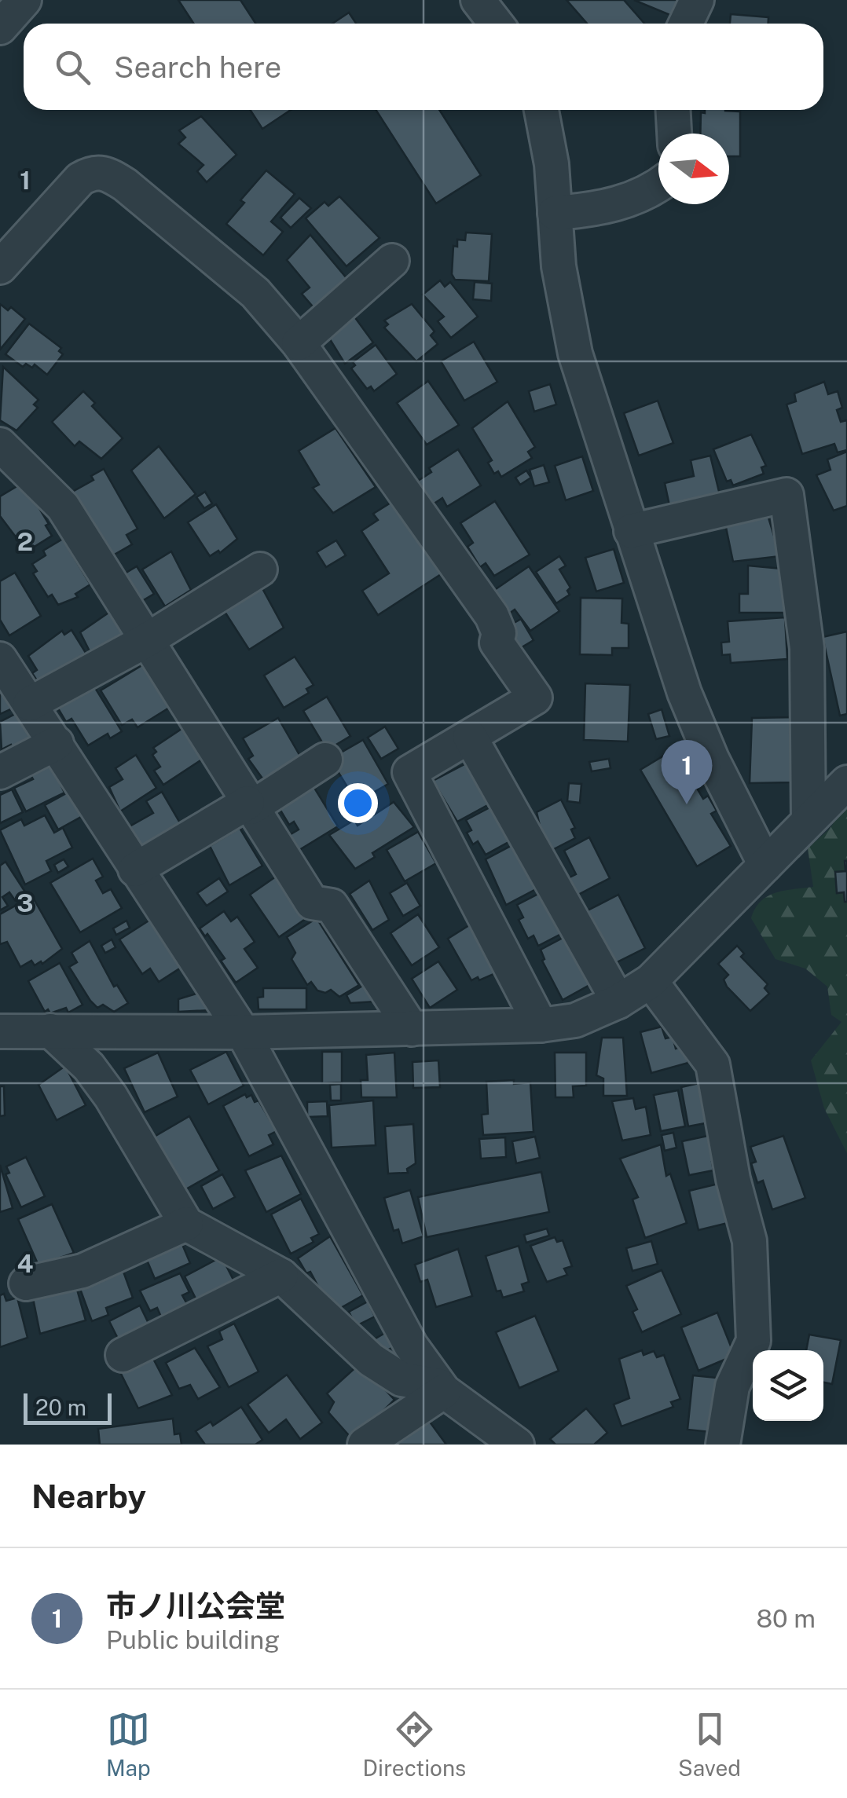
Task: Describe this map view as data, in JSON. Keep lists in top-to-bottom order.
{
  "scale_bar": "20 m",
  "north": "right",
  "page": {
    "search": "Search here",
    "pins": "1",
    "scale": "20 m",
    "heading": "Nearby",
    "list": [
      {
        "mark": "1",
        "name": "市ノ川公会堂",
        "note": "Public building",
        "value": "80 m"
      }
    ],
    "nav": ["Map", "Directions", "Saved"]
  },
  "grid": {
    "rows": [
      "1",
      "2",
      "3",
      "4"
    ]
  }
}
